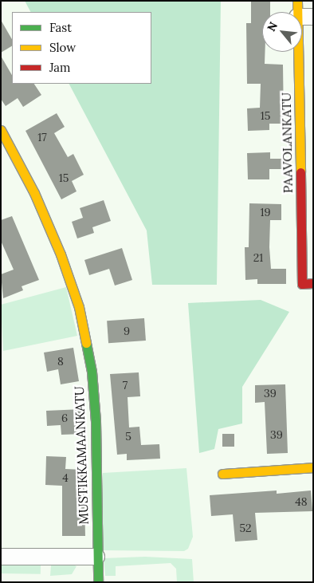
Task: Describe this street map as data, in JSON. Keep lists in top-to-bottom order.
{
  "streets": {
    "street": ["PAAVOLANKATU", "MUSTIKKAMAANKATU"]
  },
  "house_numbers": [
    "15",
    "17",
    "15",
    "19",
    "21",
    "9",
    "8",
    "7",
    "39",
    "6",
    "39",
    "5",
    "4",
    "48",
    "52"
  ],
  "legend": ["Fast", "Slow", "Jam"],
  "north": "top left"
}
